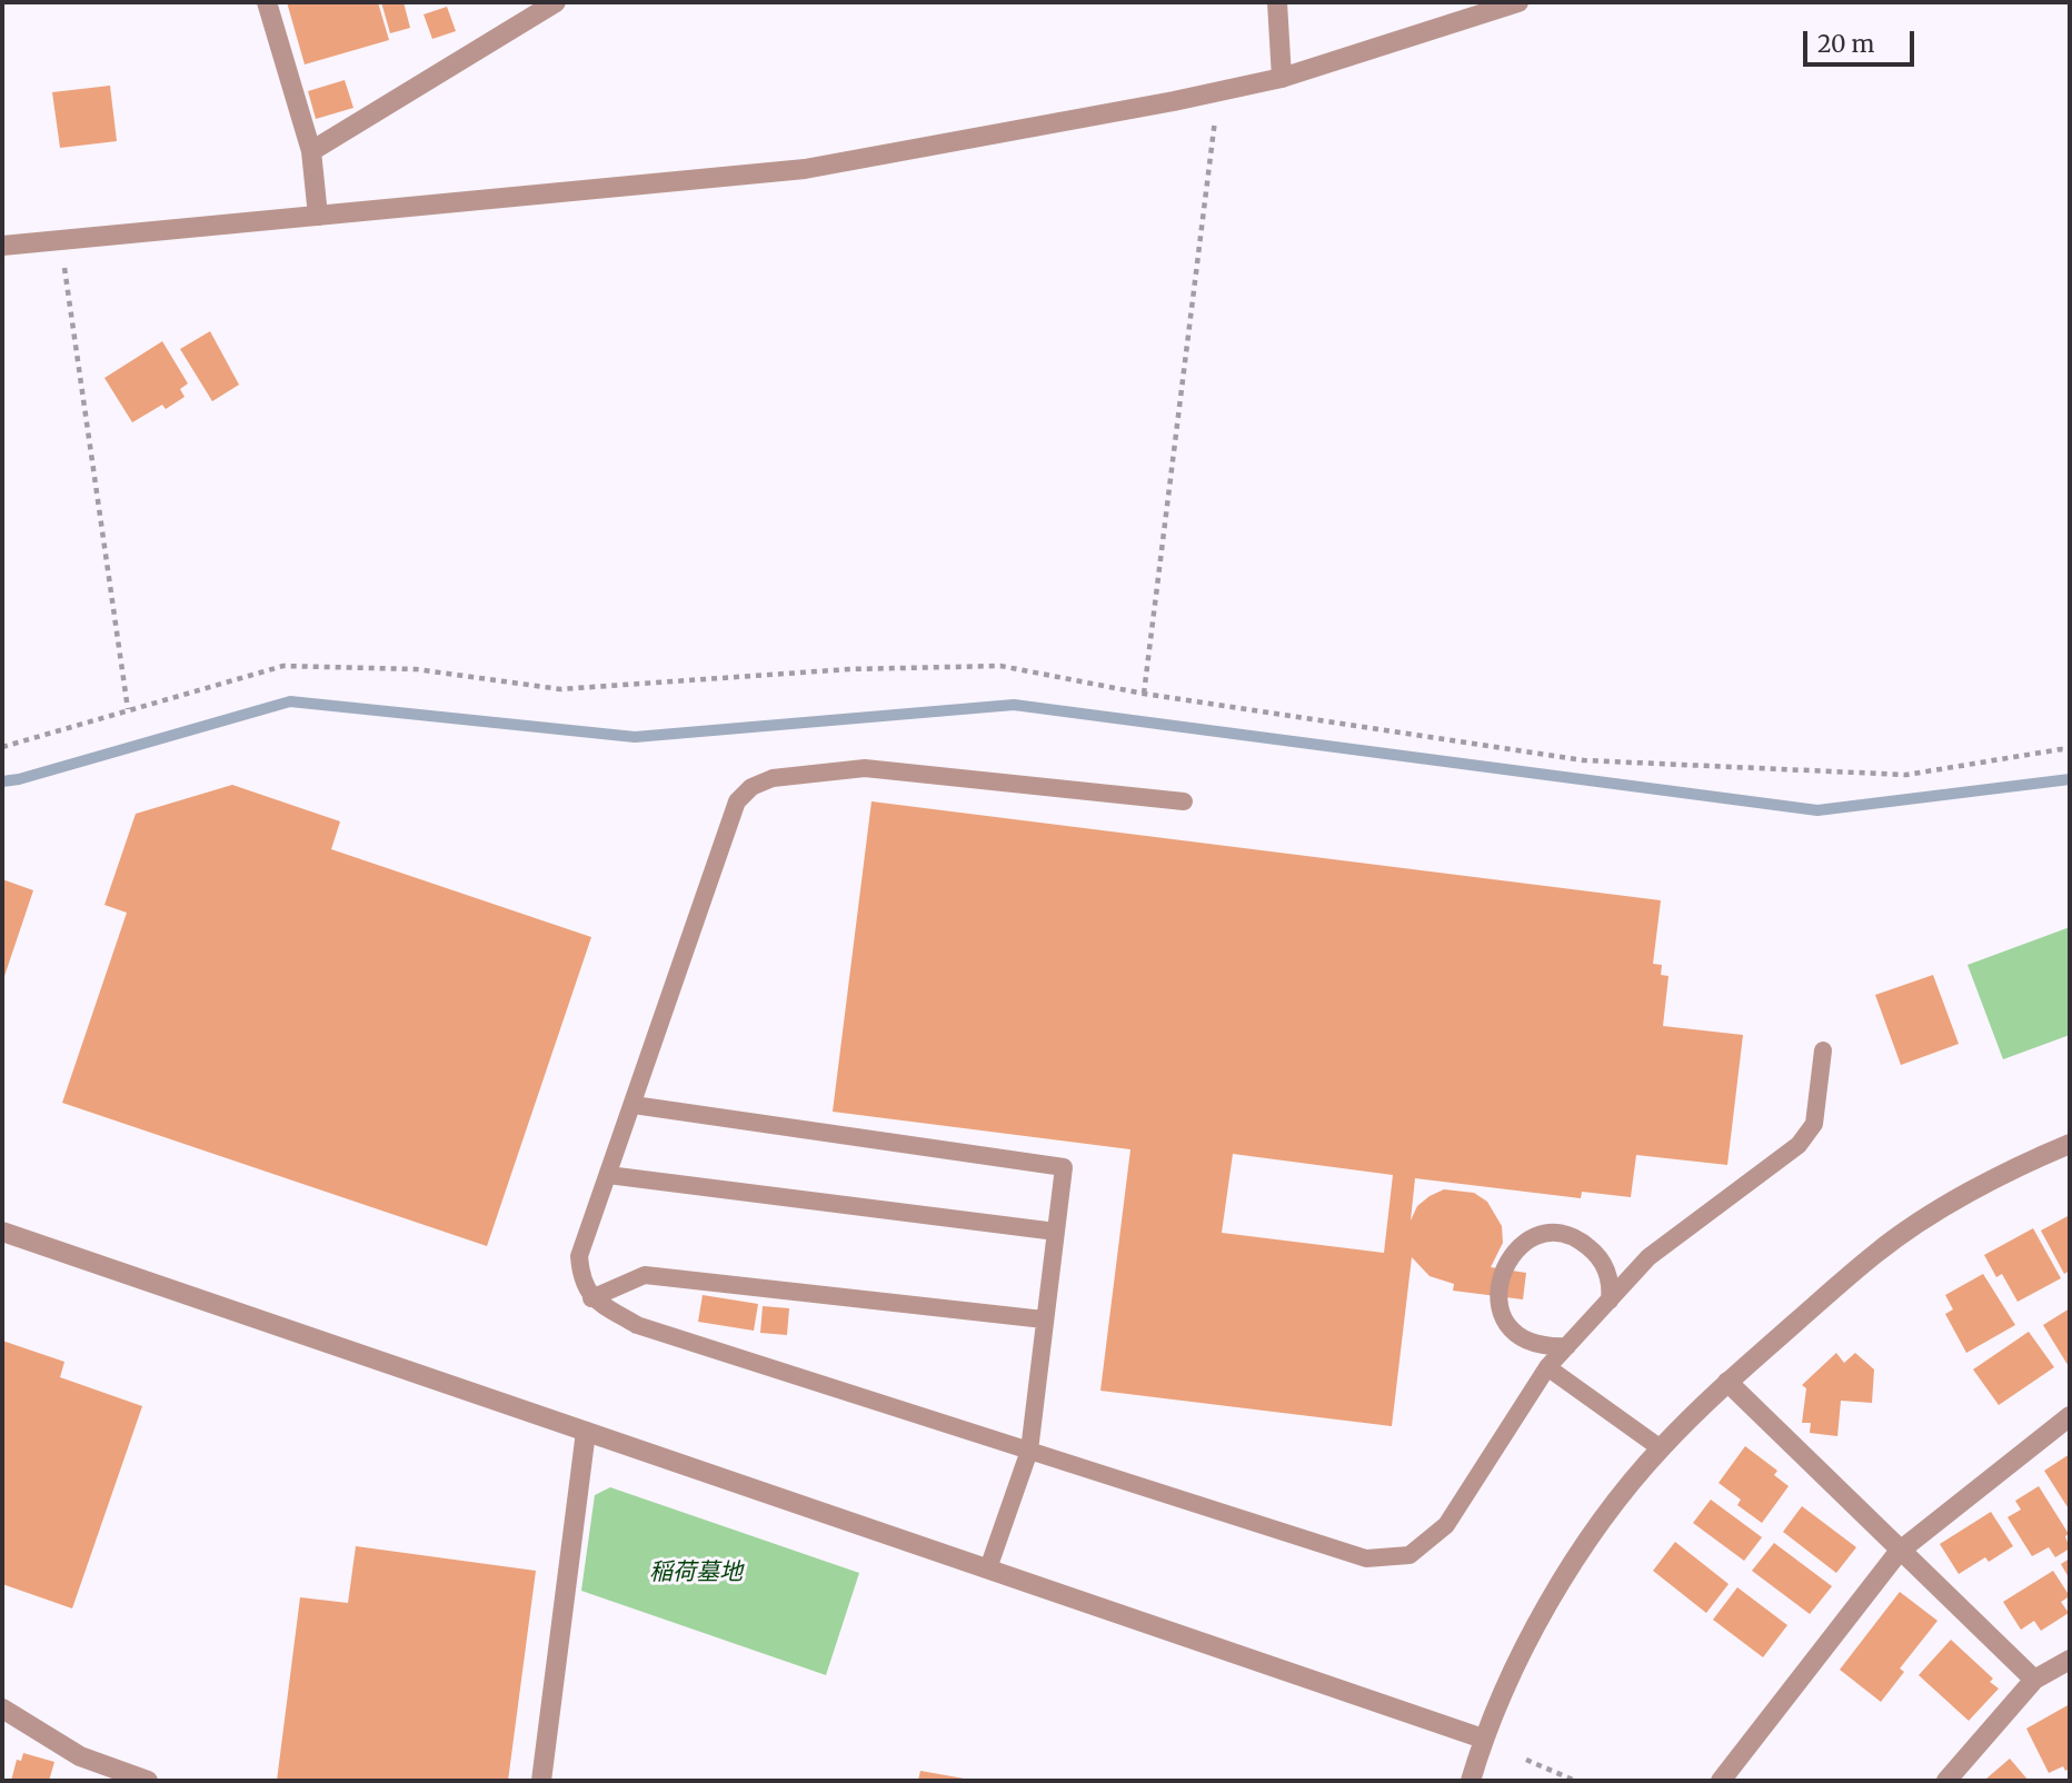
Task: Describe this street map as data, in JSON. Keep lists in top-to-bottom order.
{
  "parks": ["稲荷墓地"],
  "scale_bar": "20 m"
}
